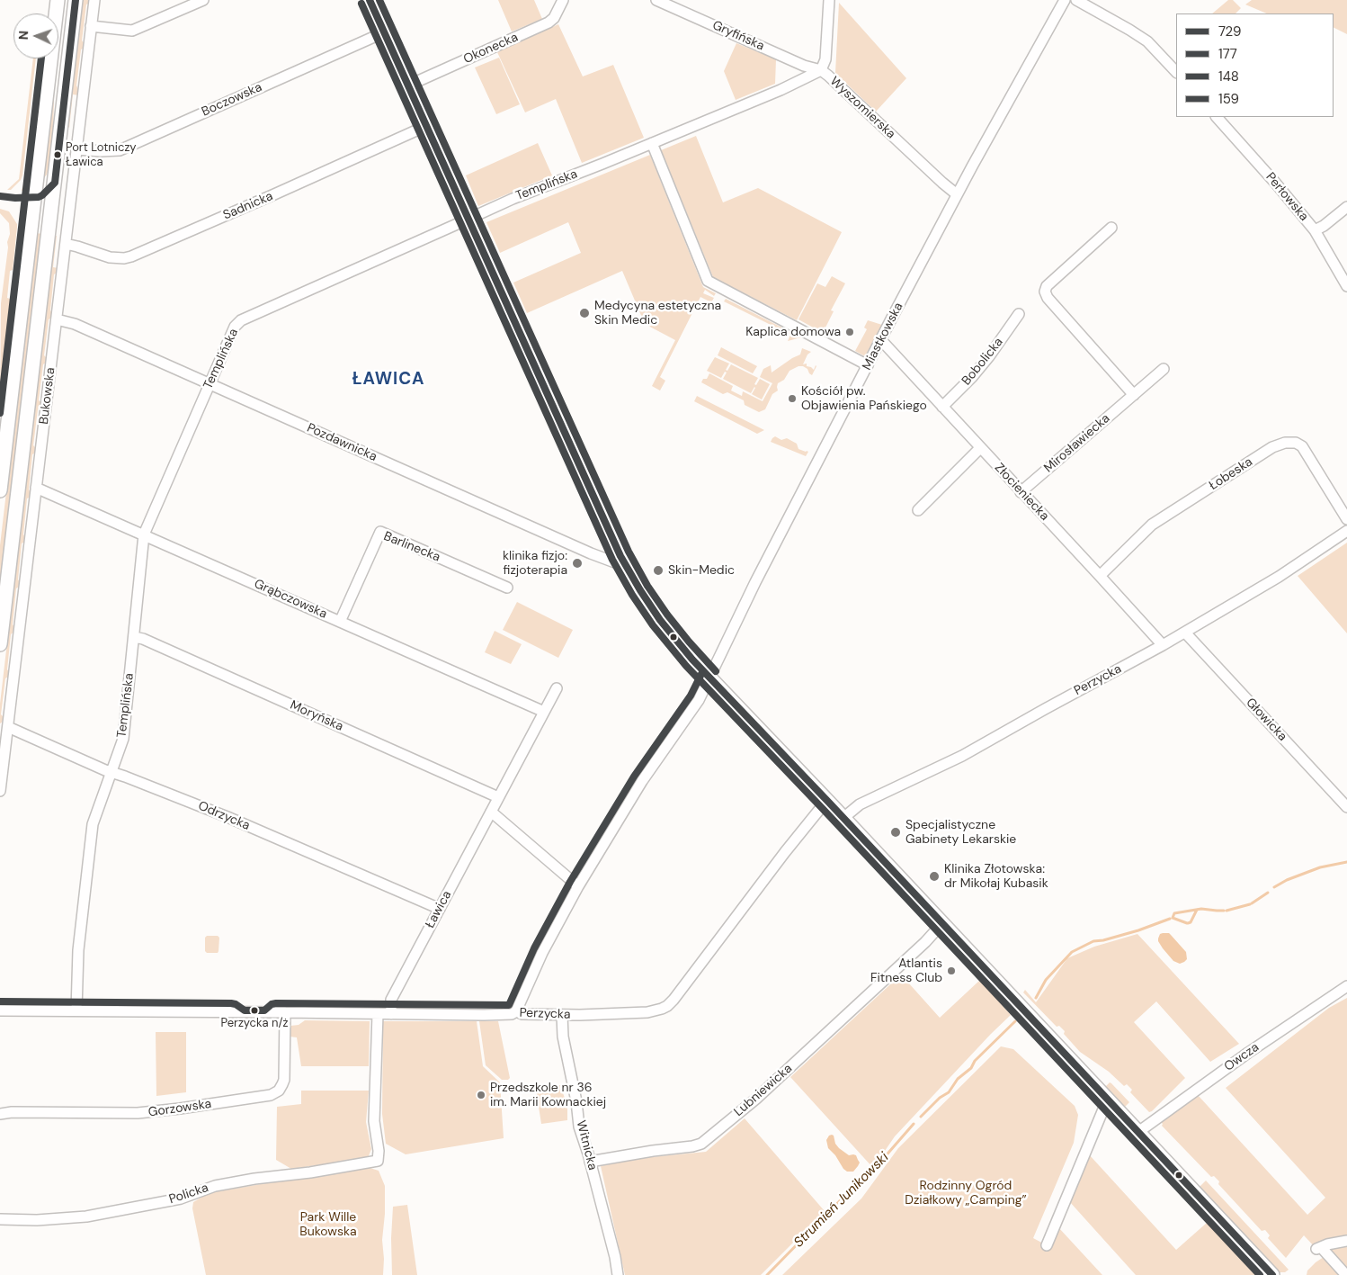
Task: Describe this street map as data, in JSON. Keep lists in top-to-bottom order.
{
  "streets": {
    "street": [
      "Gryfińska",
      "Okonecka",
      "Boczowska",
      "Wyszomierska",
      "Templińska",
      "Perłowska",
      "Sadnicka",
      "Miastkowska",
      "Bobolicka",
      "Bukowska",
      "Pozdawnicka",
      "Mirosławiecka",
      "Łobeska",
      "Złocieniecka",
      "Barlinecka",
      "Grąbczowska",
      "Perzycka",
      "Moryńska",
      "Głowicka",
      "Odrzycka",
      "Ławica",
      "Owcza",
      "Lubniewicka",
      "Gorzowska",
      "Witnicka",
      "Policka"
    ]
  },
  "crossings": [
    ["Gryfińska", "Wyszomierska"],
    ["Gryfińska", "Templińska"],
    ["Boczowska", "Bukowska"],
    ["Wyszomierska", "Templińska"],
    ["Wyszomierska", "Miastkowska"],
    ["Templińska", "Pozdawnicka"],
    ["Templińska", "Grąbczowska"],
    ["Templińska", "Perzycka"],
    ["Templińska", "Moryńska"],
    ["Templińska", "Odrzycka"],
    ["Sadnicka", "Bukowska"],
    ["Miastkowska", "Złocieniecka"],
    ["Miastkowska", "Perzycka"],
    ["Bobolicka", "Złocieniecka"],
    ["Bukowska", "Pozdawnicka"],
    ["Bukowska", "Grąbczowska"],
    ["Bukowska", "Odrzycka"],
    ["Mirosławiecka", "Złocieniecka"],
    ["Łobeska", "Złocieniecka"],
    ["Złocieniecka", "Perzycka"],
    ["Barlinecka", "Grąbczowska"],
    ["Grąbczowska", "Ławica"],
    ["Perzycka", "Głowicka"],
    ["Perzycka", "Ławica"],
    ["Perzycka", "Gorzowska"],
    ["Perzycka", "Witnicka"],
    ["Perzycka", "Policka"],
    ["Moryńska", "Ławica"],
    ["Odrzycka", "Ławica"],
    ["Lubniewicka", "Witnicka"]
  ],
  "districts": ["ŁAWICA"],
  "water": ["Strumień Junikowski"],
  "parks": ["Rodzinny Ogród Działkowy „Camping”", "Park Wille Bukowska"],
  "places": [
    "Port Lotniczy Ławica",
    "Medycyna estetyczna Skin Medic",
    "Kaplica domowa",
    "Kościół pw. Objawienia Pańskiego",
    "klinika fizjo: fizjoterapia",
    "Skin-Medic",
    "Specjalistyczne Gabinety Lekarskie",
    "Klinika Złotowska: dr Mikołaj Kubasik",
    "Atlantis Fitness Club",
    "Perzycka n/ż",
    "Przedszkole nr 36 im. Marii Kownackiej"
  ],
  "lines": [
    "transit line 729",
    "transit line 148",
    "transit line 159",
    "transit line 177"
  ],
  "legend": [
    "729",
    "177",
    "148",
    "159"
  ],
  "north": "left"
}
